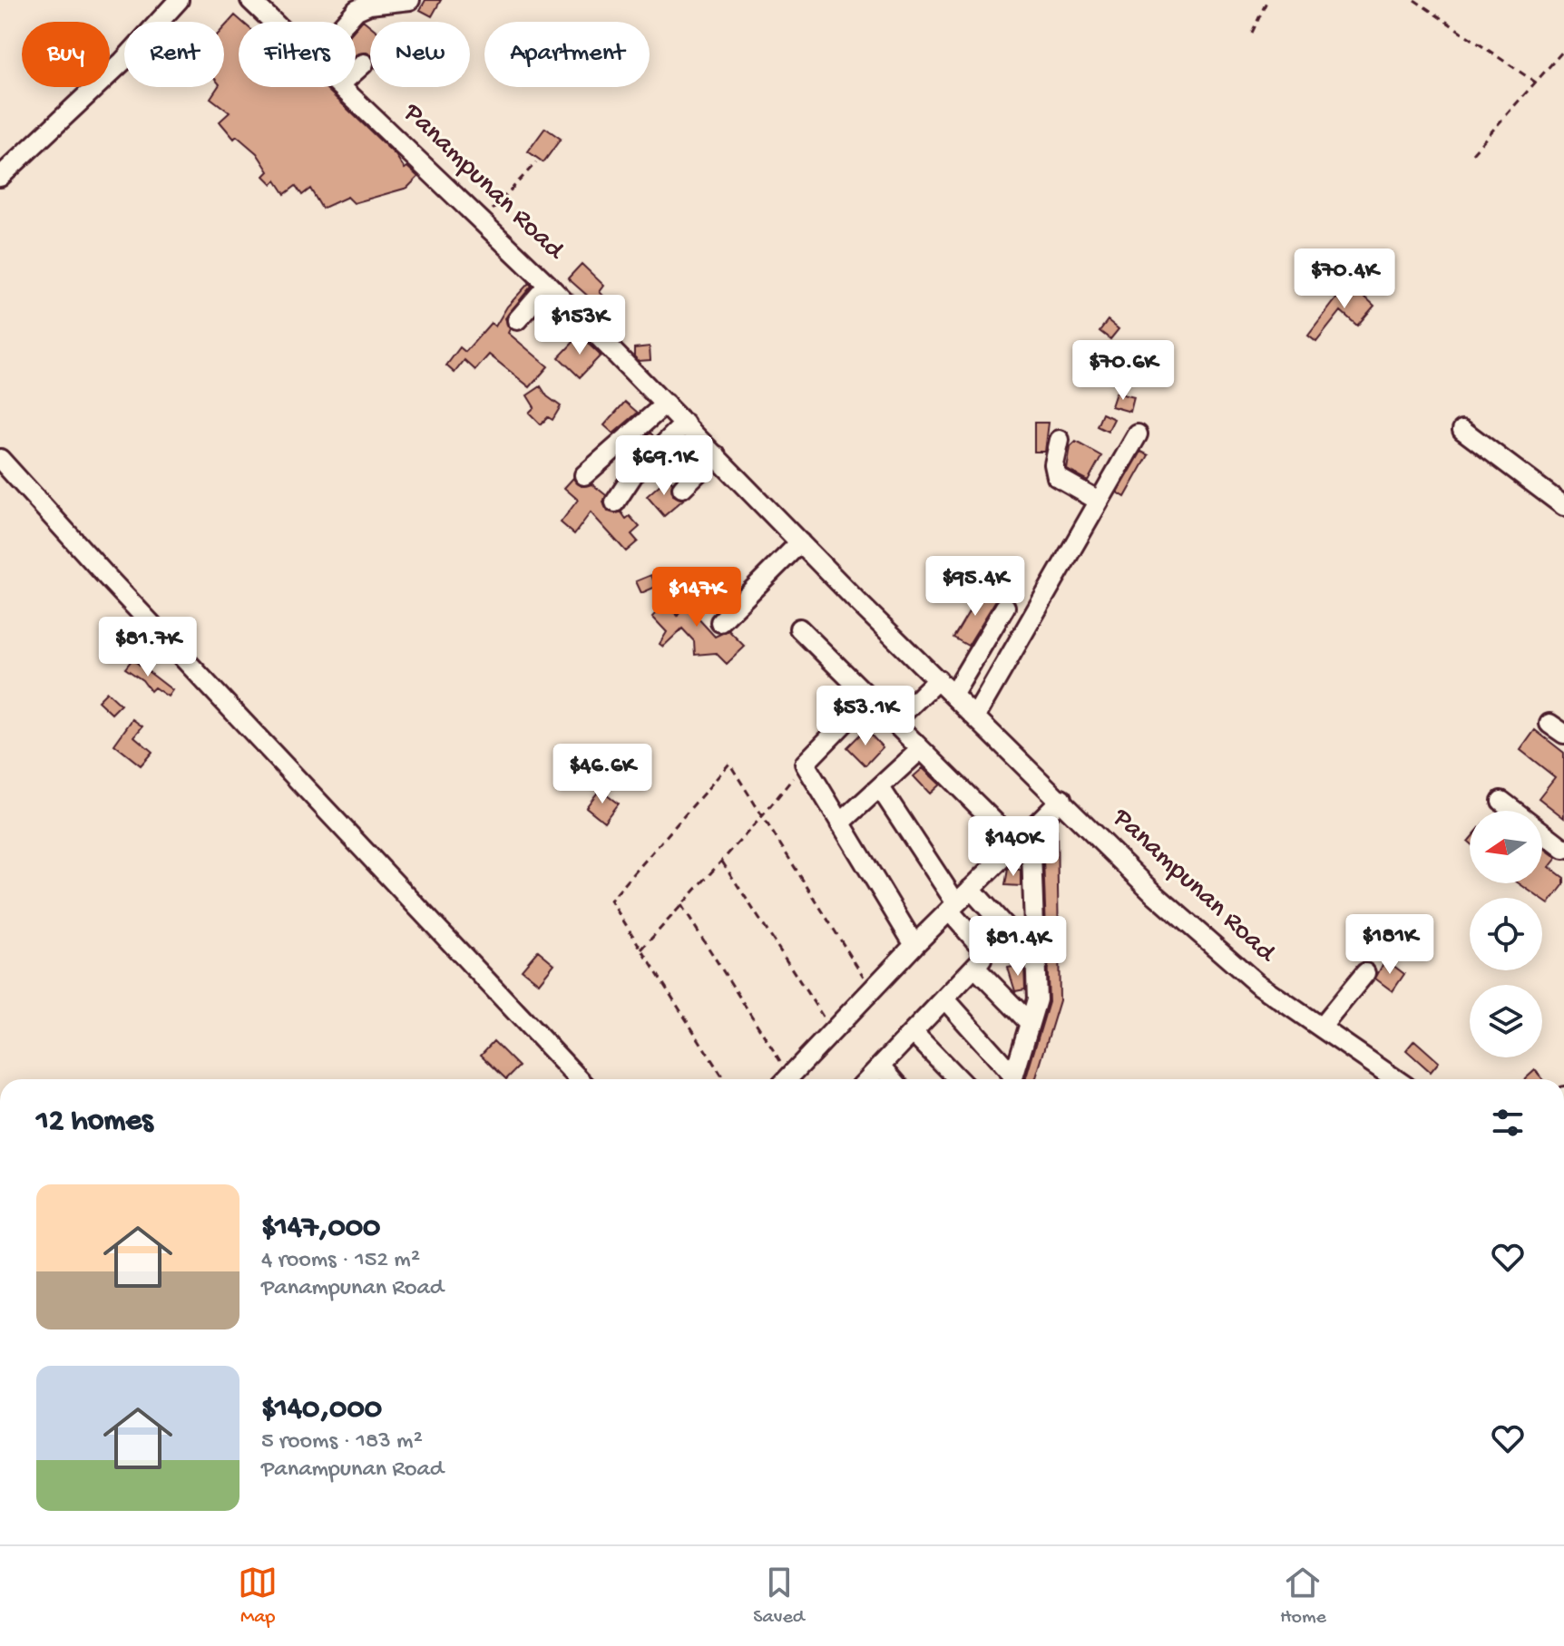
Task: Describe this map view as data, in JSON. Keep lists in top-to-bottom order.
{
  "streets": {
    "street": ["Panampunan Road"]
  },
  "north": "left",
  "page": {
    "chip": [
      "Buy",
      "Rent",
      "Filters",
      "New",
      "Apartment"
    ],
    "price": [
      "$70.4K",
      "$153K",
      "$70.6K",
      "$69.1K",
      "$95.4K",
      "$147K",
      "$81.7K",
      "$53.1K",
      "$46.6K",
      "$140K",
      "$181K",
      "$81.4K"
    ],
    "heading": "12 homes",
    "list": [
      {
        "name": "$147,000",
        "note": "4 rooms · 152 m² · Panampunan Road"
      },
      {
        "name": "$140,000",
        "note": "5 rooms · 183 m² · Panampunan Road"
      }
    ],
    "tabs": ["Map", "Saved", "Home"]
  }
}
